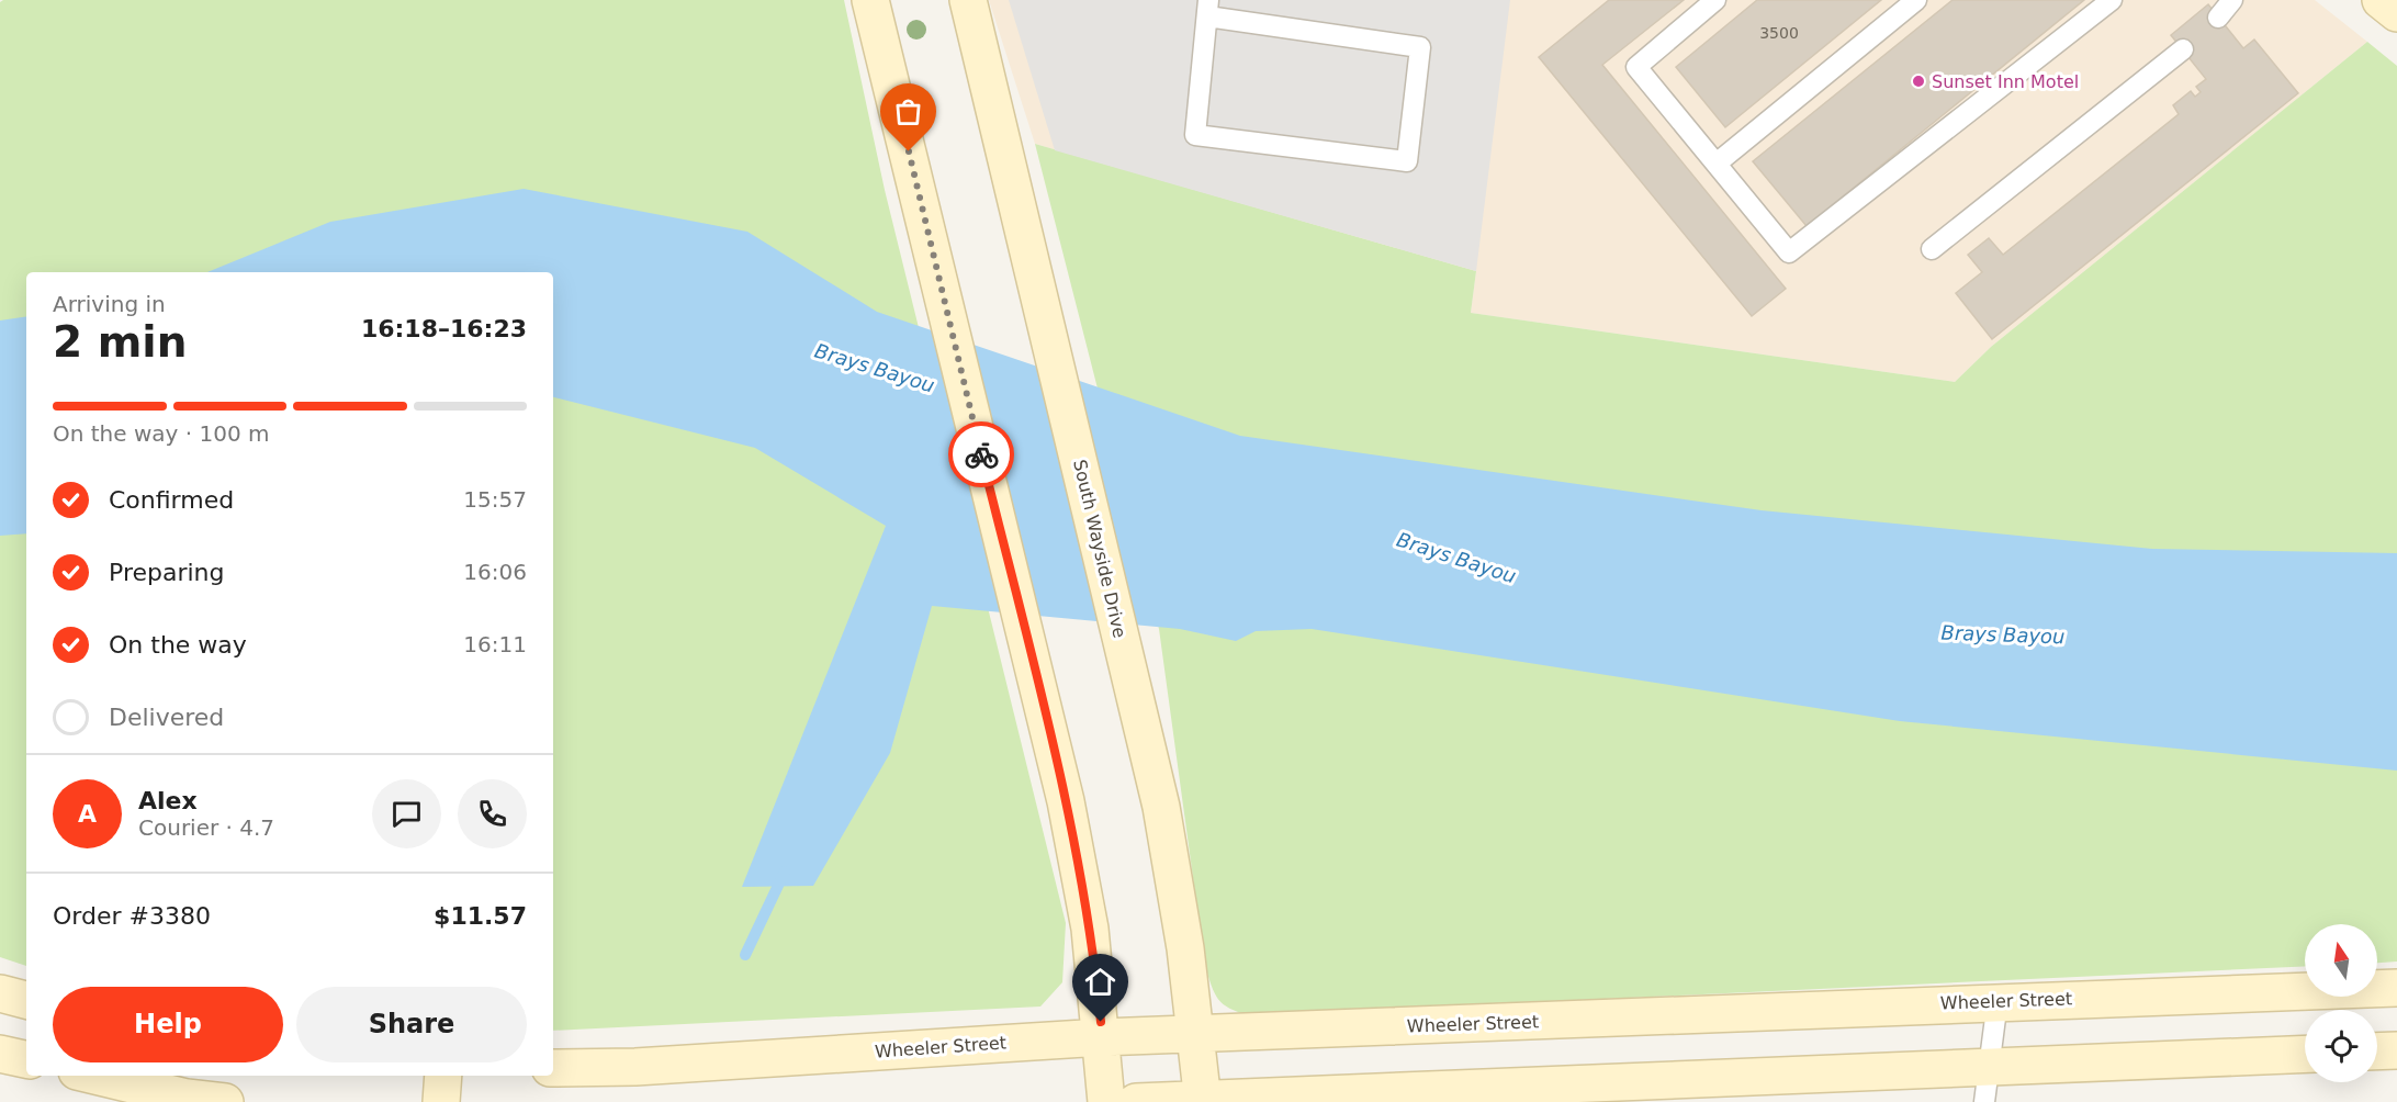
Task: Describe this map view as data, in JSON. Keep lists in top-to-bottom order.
{
  "streets": {
    "main road": ["South Wayside Drive", "Wheeler Street"]
  },
  "crossings": [
    ["South Wayside Drive", "Wheeler Street"]
  ],
  "water": ["Brays Bayou"],
  "places": ["Sunset Inn Motel"],
  "house_numbers": ["3500"],
  "north": "top",
  "page": {
    "heading": ["2 min", "Arriving in", "16:18–16:23"],
    "panel": [
      "Alex",
      "Courier · 4.7",
      "Order #3380",
      "$11.57"
    ],
    "bar": "On the way · 100 m",
    "list": [
      ["Confirmed", "15:57"],
      ["Preparing", "16:06"],
      ["On the way", "16:11"],
      "Delivered"
    ],
    "round": "A",
    "buttons": ["Help", "Share"]
  }
}
